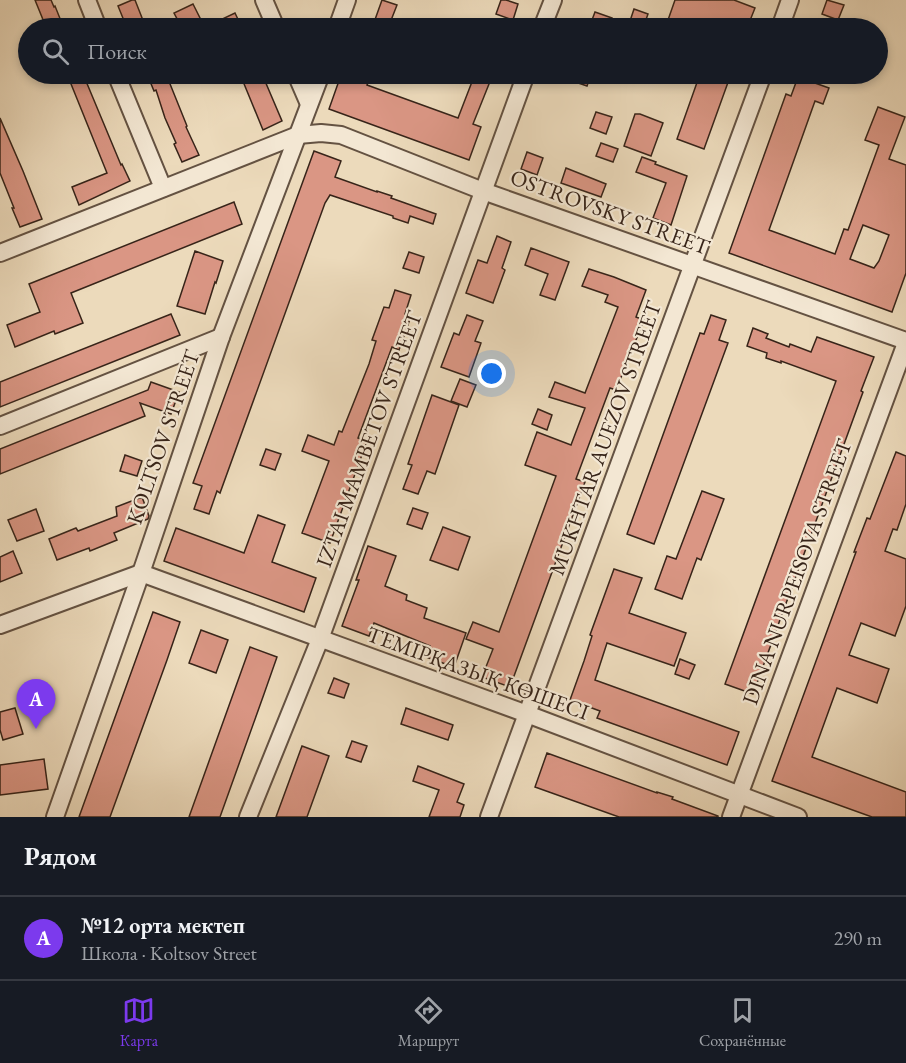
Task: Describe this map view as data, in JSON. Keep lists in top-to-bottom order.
{
  "streets": {
    "street": [
      "OSTROVSKY STREET",
      "KOLTSOV STREET",
      "MUKHTAR AUEZOV STREET",
      "IZTAI MAMBETOV STREET",
      "DINA NURPEISOVA STREET",
      "ТЕМІРҚАЗЫҚ КӨШЕСІ"
    ]
  },
  "crossings": [
    ["OSTROVSKY STREET", "KOLTSOV STREET"],
    ["OSTROVSKY STREET", "MUKHTAR AUEZOV STREET"],
    ["OSTROVSKY STREET", "IZTAI MAMBETOV STREET"],
    ["OSTROVSKY STREET", "DINA NURPEISOVA STREET"],
    ["KOLTSOV STREET", "ТЕМІРҚАЗЫҚ КӨШЕСІ"],
    ["MUKHTAR AUEZOV STREET", "ТЕМІРҚАЗЫҚ КӨШЕСІ"],
    ["IZTAI MAMBETOV STREET", "ТЕМІРҚАЗЫҚ КӨШЕСІ"],
    ["DINA NURPEISOVA STREET", "ТЕМІРҚАЗЫҚ КӨШЕСІ"]
  ],
  "page": {
    "search": "Поиск",
    "pins": "A",
    "heading": "Рядом",
    "list": [
      {
        "mark": "A",
        "name": "№12 орта мектеп",
        "note": "Школа · Koltsov Street",
        "value": "290 m"
      }
    ],
    "nav": ["Карта", "Маршрут", "Сохранённые"]
  }
}
